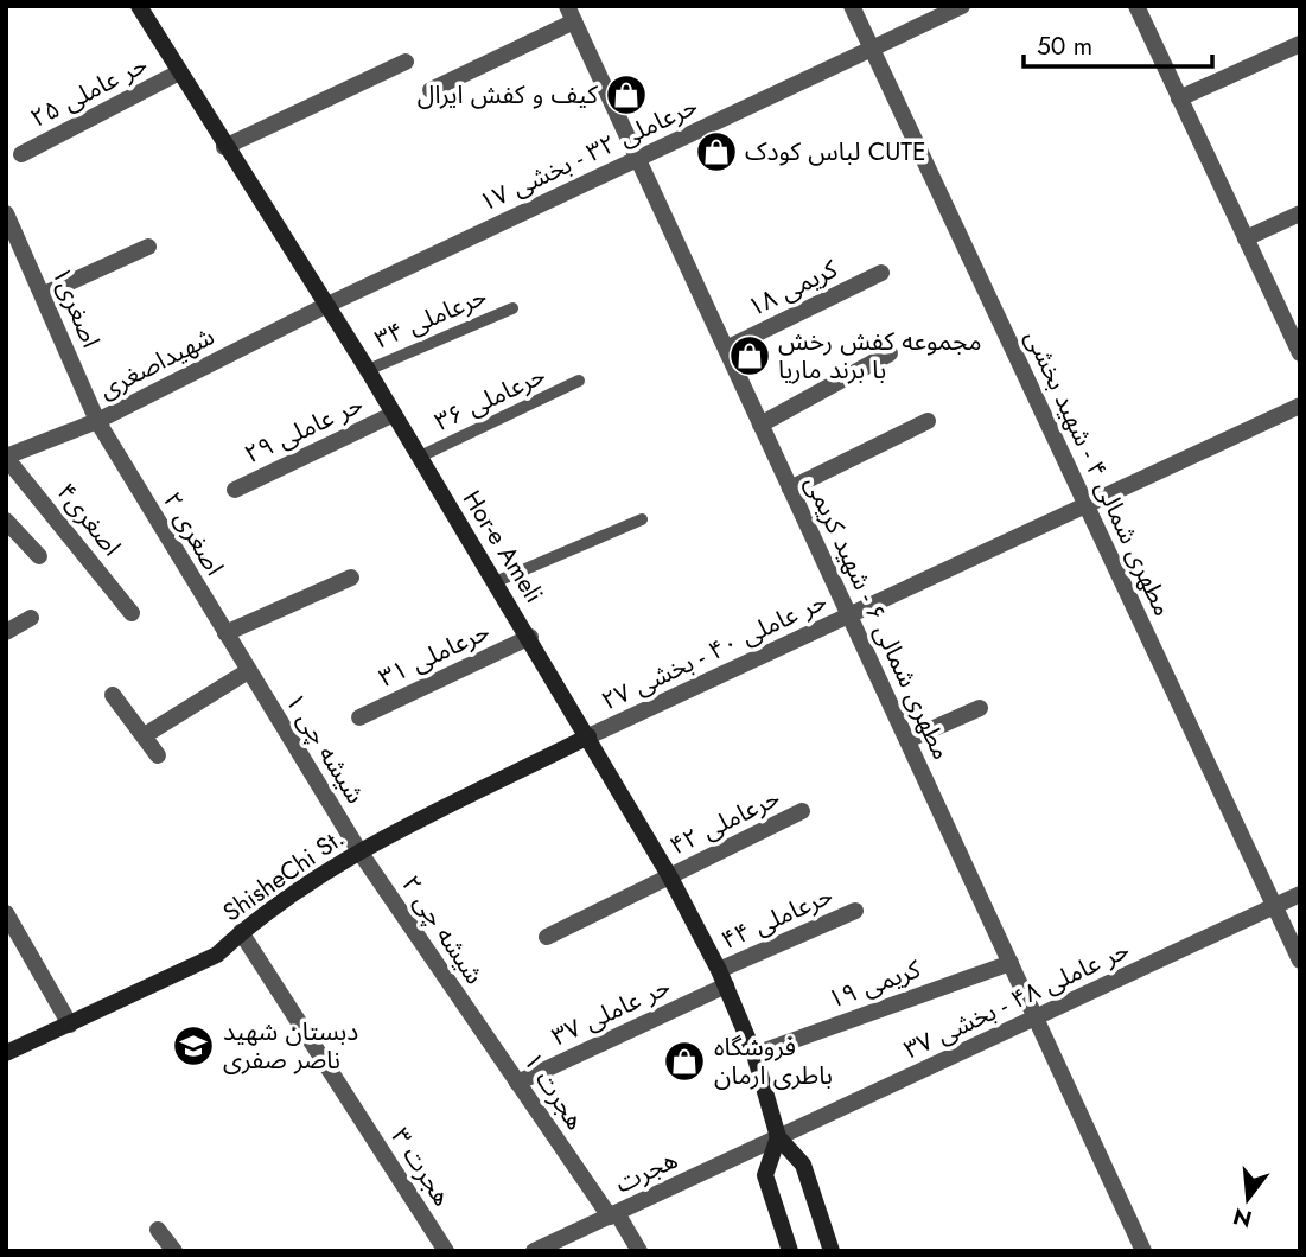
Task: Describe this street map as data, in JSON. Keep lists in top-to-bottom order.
{
  "streets": {
    "main road": ["Hor-e Ameli", "ShisheChi St."],
    "street": [
      "حر عاملی ۲۵",
      "حرعاملی ۳۲ - بخشی ۱۷",
      "کریمی ۱۸",
      "اصغری۱",
      "شهیداصغری",
      "حر عاملی ۲۹",
      "مطهری شمالی ۴ - شهید بخشی",
      "اصغری۴",
      "اصغری ۲",
      "مطهری شمالی ۶ - شهید کریمی",
      "حر عاملی ۴۰ - بخشی ۲۷",
      "حرعاملی ۳۱",
      "شیشه چی ۱",
      "حرعاملی ۴۲",
      "حرعاملی ۴۴",
      "شیشه چی ۲",
      "کریمی ۱۹",
      "حر عاملی ۴۸ - بخشی ۳۷",
      "حر عاملی ۳۷",
      "هجرت ۱",
      "هجرت ۳",
      "هجرت"
    ],
    "lane": ["حرعاملی ۳۴", "حرعاملی ۳۶"]
  },
  "crossings": [
    ["حر عاملی ۲۵", "Hor-e Ameli"],
    ["حرعاملی ۳۲ - بخشی ۱۷", "شهیداصغری"],
    ["حرعاملی ۳۲ - بخشی ۱۷", "مطهری شمالی ۴ - شهید بخشی"],
    ["حرعاملی ۳۲ - بخشی ۱۷", "Hor-e Ameli"],
    ["حرعاملی ۳۲ - بخشی ۱۷", "مطهری شمالی ۶ - شهید کریمی"],
    ["کریمی ۱۸", "مطهری شمالی ۶ - شهید کریمی"],
    ["اصغری۱", "شهیداصغری"],
    ["اصغری۱", "اصغری ۲"],
    ["حرعاملی ۳۴", "Hor-e Ameli"],
    ["شهیداصغری", "اصغری۴"],
    ["شهیداصغری", "اصغری ۲"],
    ["شهیداصغری", "Hor-e Ameli"],
    ["حرعاملی ۳۶", "Hor-e Ameli"],
    ["حر عاملی ۲۹", "Hor-e Ameli"],
    ["مطهری شمالی ۴ - شهید بخشی", "حر عاملی ۴۰ - بخشی ۲۷"],
    ["مطهری شمالی ۴ - شهید بخشی", "حر عاملی ۴۸ - بخشی ۳۷"],
    ["اصغری ۲", "شیشه چی ۱"],
    ["Hor-e Ameli", "حر عاملی ۴۰ - بخشی ۲۷"],
    ["Hor-e Ameli", "حرعاملی ۳۱"],
    ["Hor-e Ameli", "حرعاملی ۴۲"],
    ["Hor-e Ameli", "ShisheChi St."],
    ["Hor-e Ameli", "حرعاملی ۴۴"],
    ["Hor-e Ameli", "کریمی ۱۹"],
    ["Hor-e Ameli", "حر عاملی ۴۸ - بخشی ۳۷"],
    ["Hor-e Ameli", "حر عاملی ۳۷"],
    ["Hor-e Ameli", "هجرت"],
    ["مطهری شمالی ۶ - شهید کریمی", "حر عاملی ۴۰ - بخشی ۲۷"],
    ["مطهری شمالی ۶ - شهید کریمی", "کریمی ۱۹"],
    ["مطهری شمالی ۶ - شهید کریمی", "حر عاملی ۴۸ - بخشی ۳۷"],
    ["حر عاملی ۴۰ - بخشی ۲۷", "ShisheChi St."],
    ["شیشه چی ۱", "ShisheChi St."],
    ["شیشه چی ۱", "شیشه چی ۲"],
    ["ShisheChi St.", "شیشه چی ۲"],
    ["ShisheChi St.", "هجرت ۳"],
    ["حرعاملی ۴۴", "حر عاملی ۳۷"],
    ["شیشه چی ۲", "هجرت ۱"],
    ["حر عاملی ۴۸ - بخشی ۳۷", "هجرت"],
    ["حر عاملی ۳۷", "هجرت ۱"],
    ["هجرت ۱", "هجرت"]
  ],
  "places": {
    "shop": [
      "کیف و کفش ایرال",
      "لباس کودک CUTE",
      "مجموعه کفش رخش با برند ماریا",
      "فروشگاه باطری ارمان"
    ],
    "school or university": ["دبستان شهید ناصر صفری"]
  },
  "scale_bar": "50 m",
  "north": "bottom"
}
